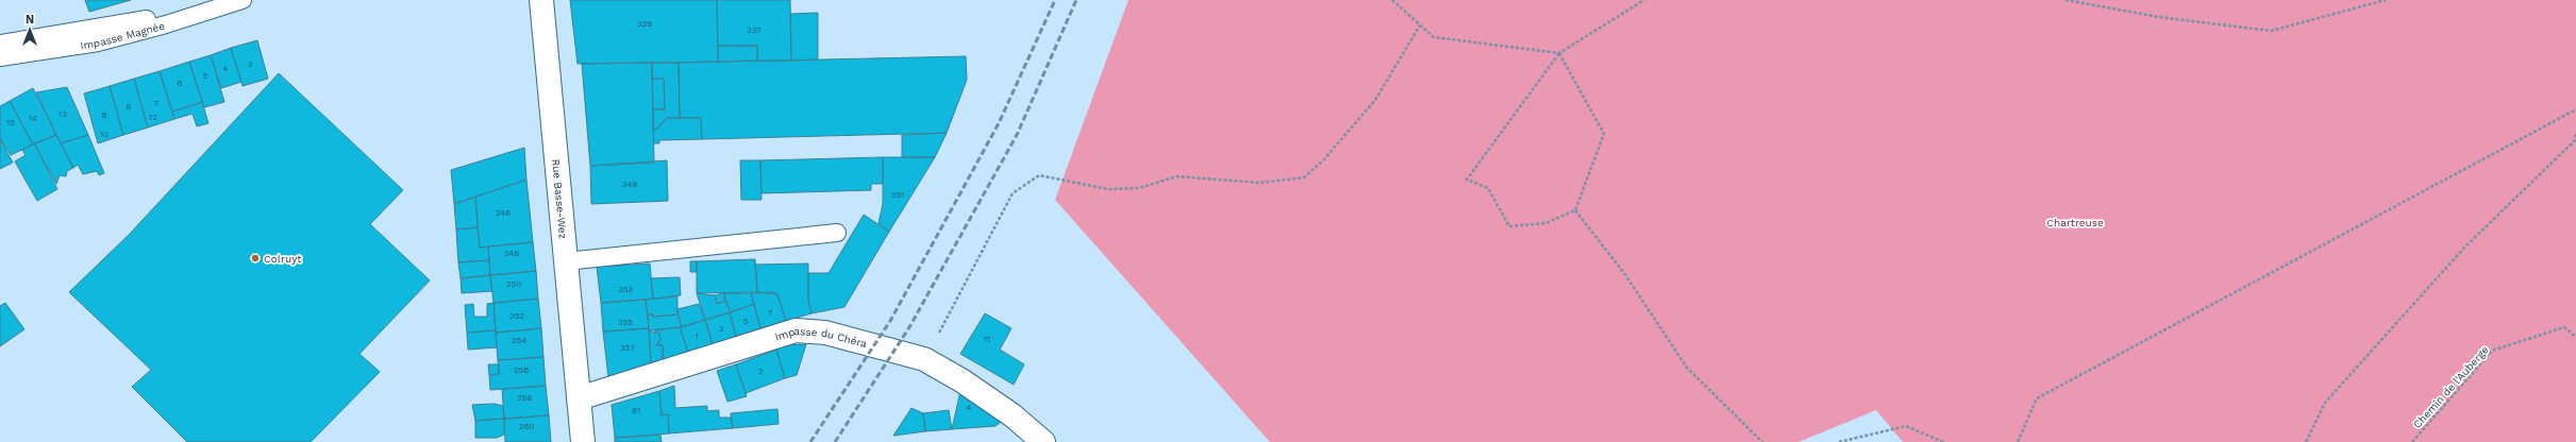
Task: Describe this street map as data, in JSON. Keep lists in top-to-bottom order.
{
  "streets": {
    "street": ["Rue Basse-Wez", "Impasse du Chéra"],
    "lane": ["Impasse Magnée"],
    "path": ["Chemin de l'Auberge"]
  },
  "crossings": [
    ["Rue Basse-Wez", "Impasse du Chéra"]
  ],
  "parks": ["Chartreuse"],
  "places": ["Colruyt"],
  "house_numbers": [
    "339",
    "337",
    "3",
    "4",
    "5",
    "6",
    "7",
    "8",
    "13",
    "9",
    "12",
    "14",
    "15",
    "10",
    "349",
    "351",
    "246",
    "248",
    "250",
    "353",
    "7",
    "252",
    "5",
    "355",
    "3",
    "1",
    "11",
    "254",
    "357",
    "256",
    "2",
    "258",
    "4",
    "81",
    "260"
  ],
  "north": "top"
}
